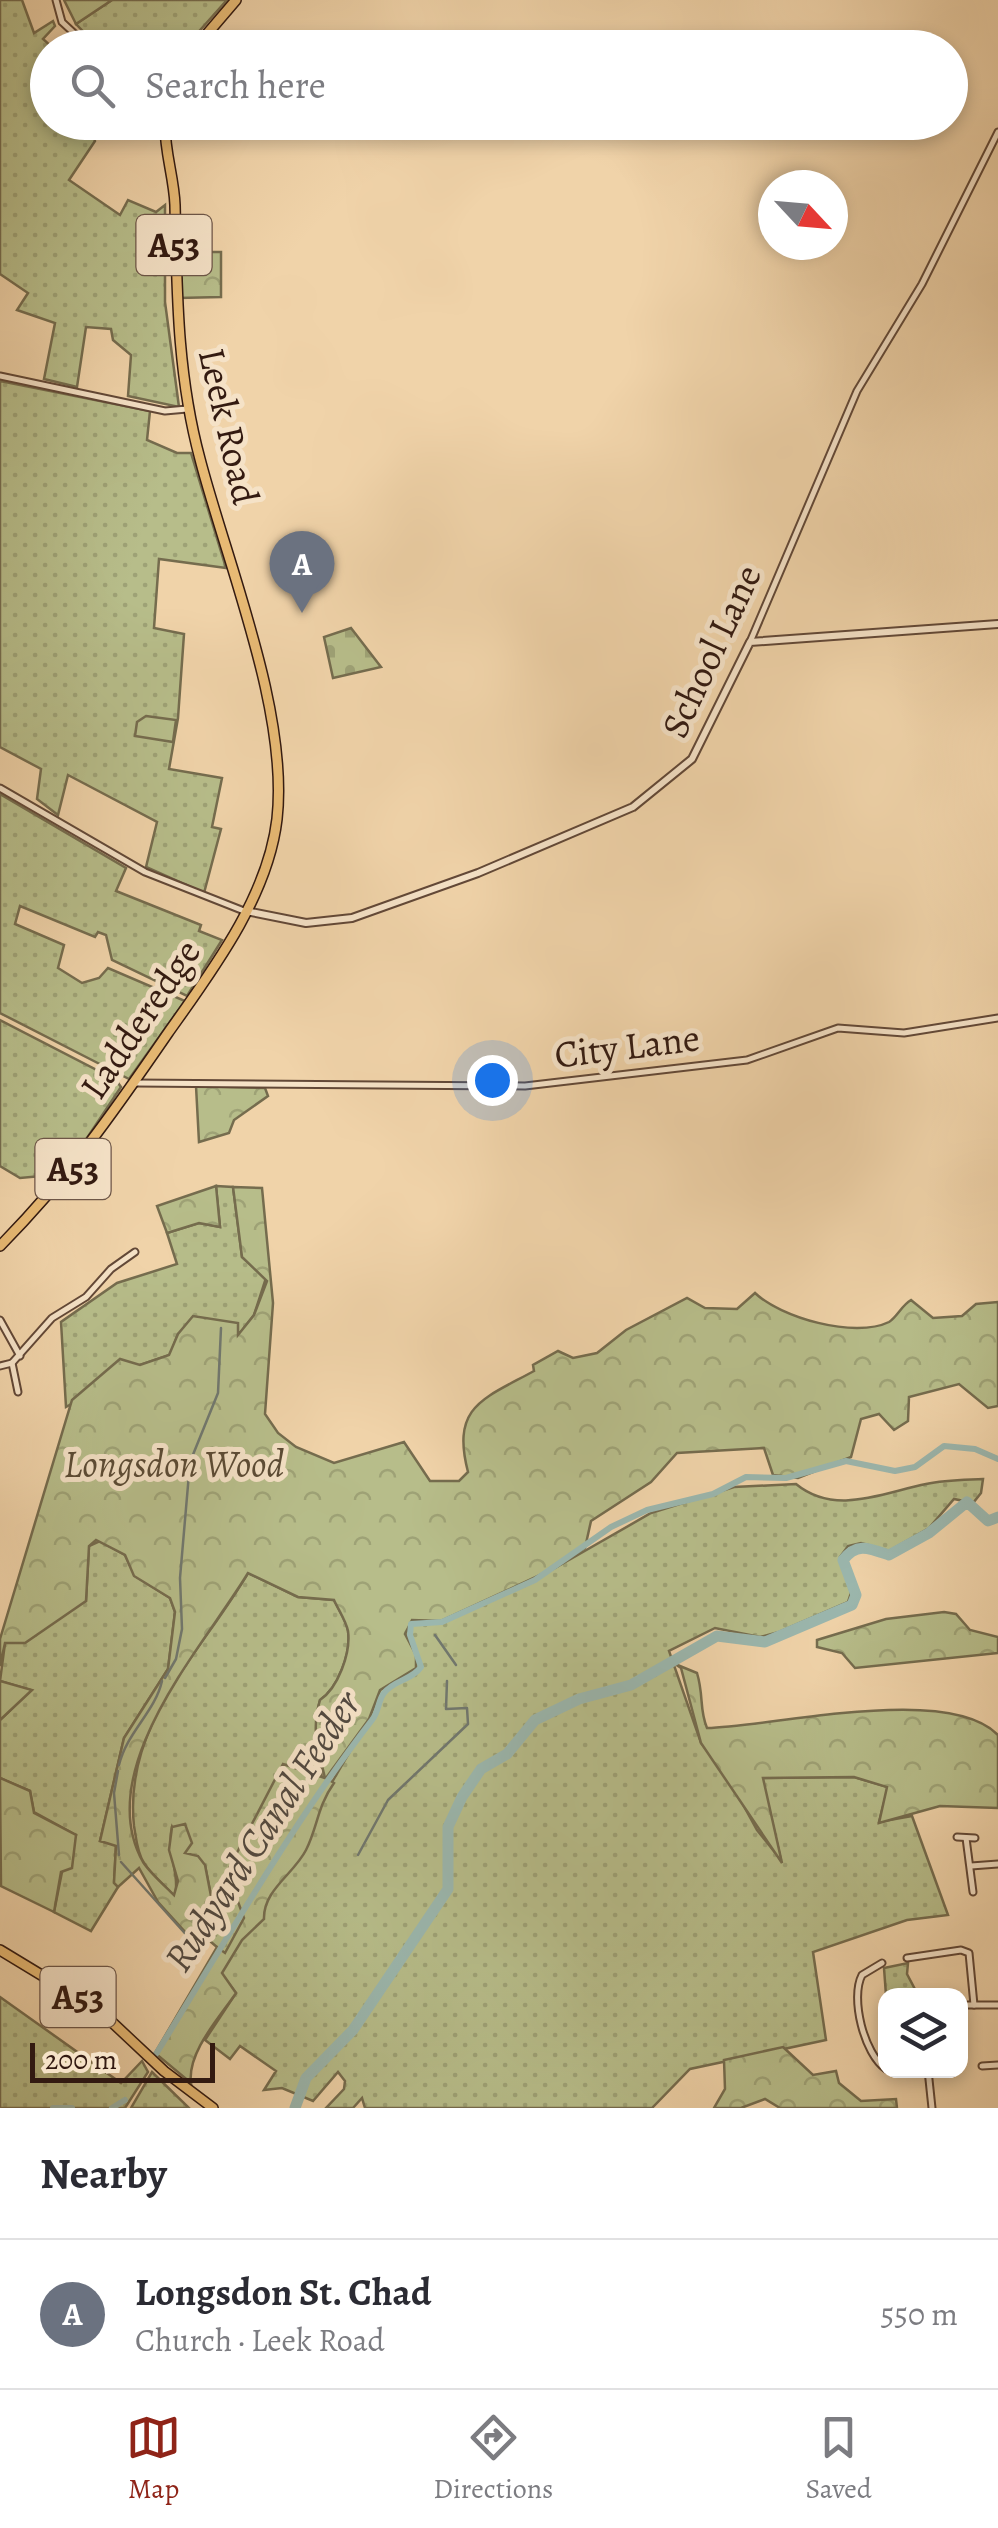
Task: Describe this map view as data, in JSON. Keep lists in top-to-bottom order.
{
  "streets": {
    "highway": ["A53", "Leek Road", "Ladderedge"],
    "street": ["School Lane", "City Lane"]
  },
  "crossings": [
    ["Leek Road", "School Lane"],
    ["Leek Road", "Ladderedge"],
    ["School Lane", "Ladderedge"],
    ["Ladderedge", "City Lane"]
  ],
  "water": ["Rudyard Canal Feeder"],
  "parks": ["Longsdon Wood"],
  "scale_bar": "200 m",
  "north": "bottom right",
  "page": {
    "search": "Search here",
    "pins": "A",
    "scale": "200 m",
    "heading": "Nearby",
    "list": [
      {
        "mark": "A",
        "name": "Longsdon St. Chad",
        "note": "Church · Leek Road",
        "value": "550 m"
      }
    ],
    "nav": ["Map", "Directions", "Saved"]
  }
}
